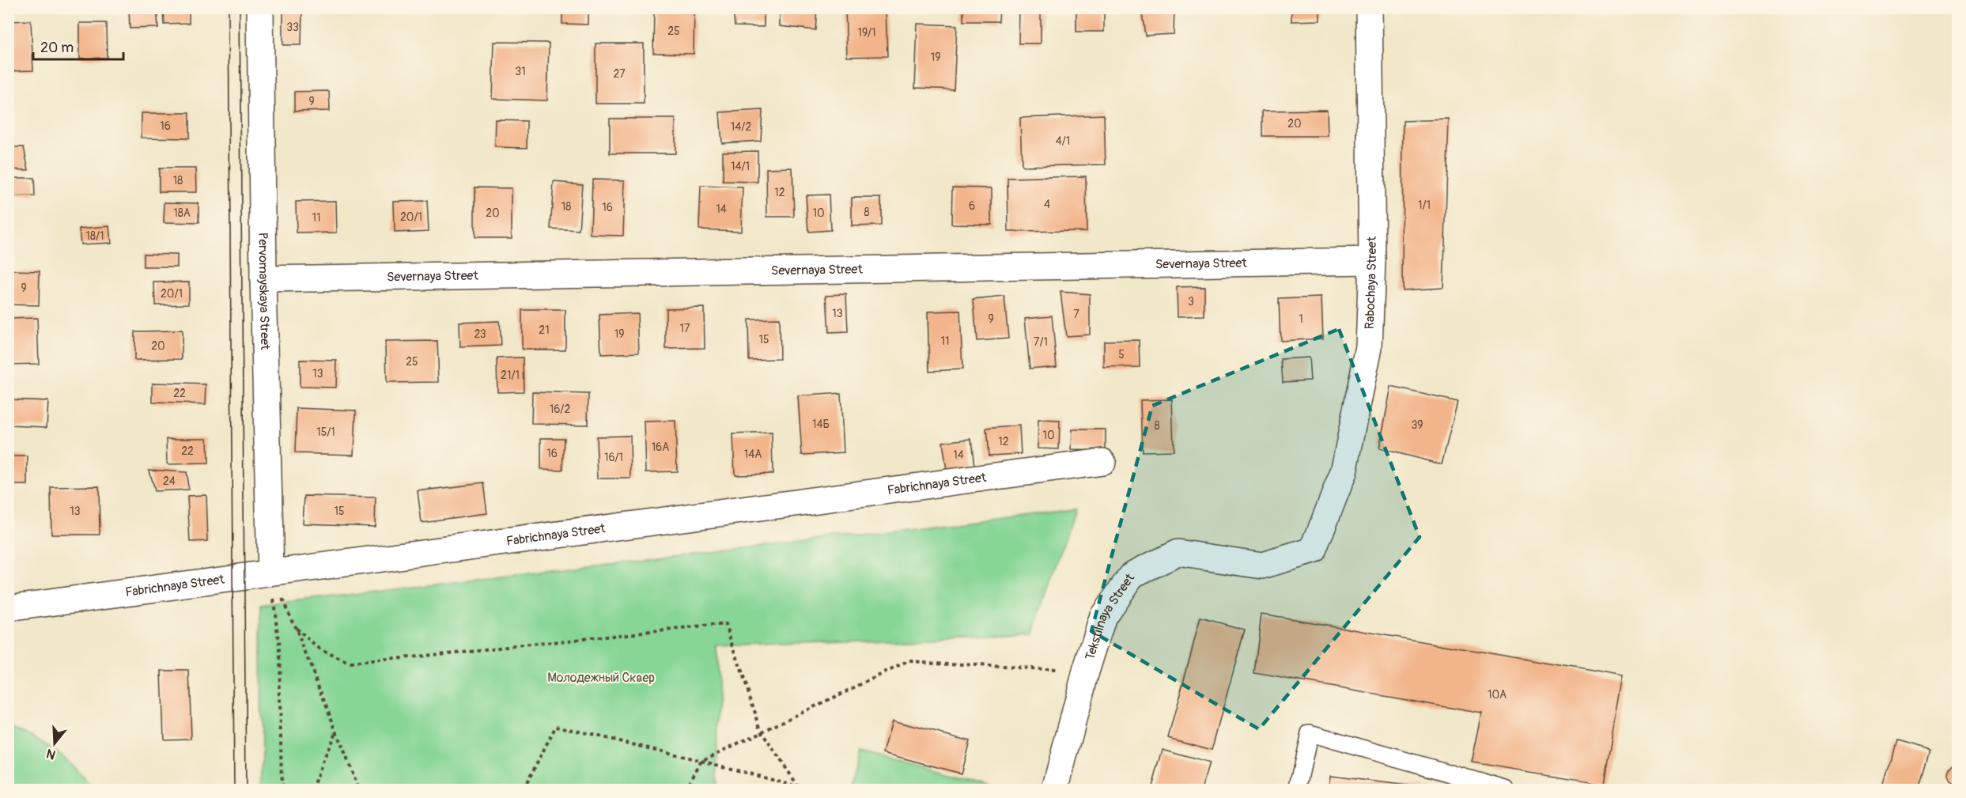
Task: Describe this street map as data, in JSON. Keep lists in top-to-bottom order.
{
  "streets": {
    "street": [
      "Severnaya Street",
      "Rabochaya Street",
      "Pervomayskaya Street",
      "Fabrichnaya Street",
      "Tekstilnaya Street"
    ]
  },
  "crossings": [
    ["Severnaya Street", "Rabochaya Street"],
    ["Severnaya Street", "Pervomayskaya Street"],
    ["Rabochaya Street", "Tekstilnaya Street"],
    ["Pervomayskaya Street", "Fabrichnaya Street"]
  ],
  "parks": ["Молодежный Сквер"],
  "house_numbers": [
    "33",
    "25",
    "19/1",
    "19",
    "31",
    "27",
    "9",
    "20",
    "16",
    "14/2",
    "4/1",
    "14/1",
    "18",
    "12",
    "4",
    "1/1",
    "6",
    "18",
    "16",
    "14",
    "8",
    "18А",
    "20",
    "10",
    "20/1",
    "11",
    "18/1",
    "9",
    "20/1",
    "3",
    "13",
    "7",
    "9",
    "1",
    "17",
    "21",
    "23",
    "19",
    "15",
    "11",
    "7/1",
    "20",
    "5",
    "25",
    "13",
    "21/1",
    "22",
    "16/2",
    "14Б",
    "39",
    "8",
    "15/1",
    "10",
    "12",
    "16А",
    "22",
    "16",
    "14А",
    "14",
    "16/1",
    "24",
    "13",
    "15",
    "10А"
  ],
  "scale_bar": "20 m",
  "north": "bottom"
}
